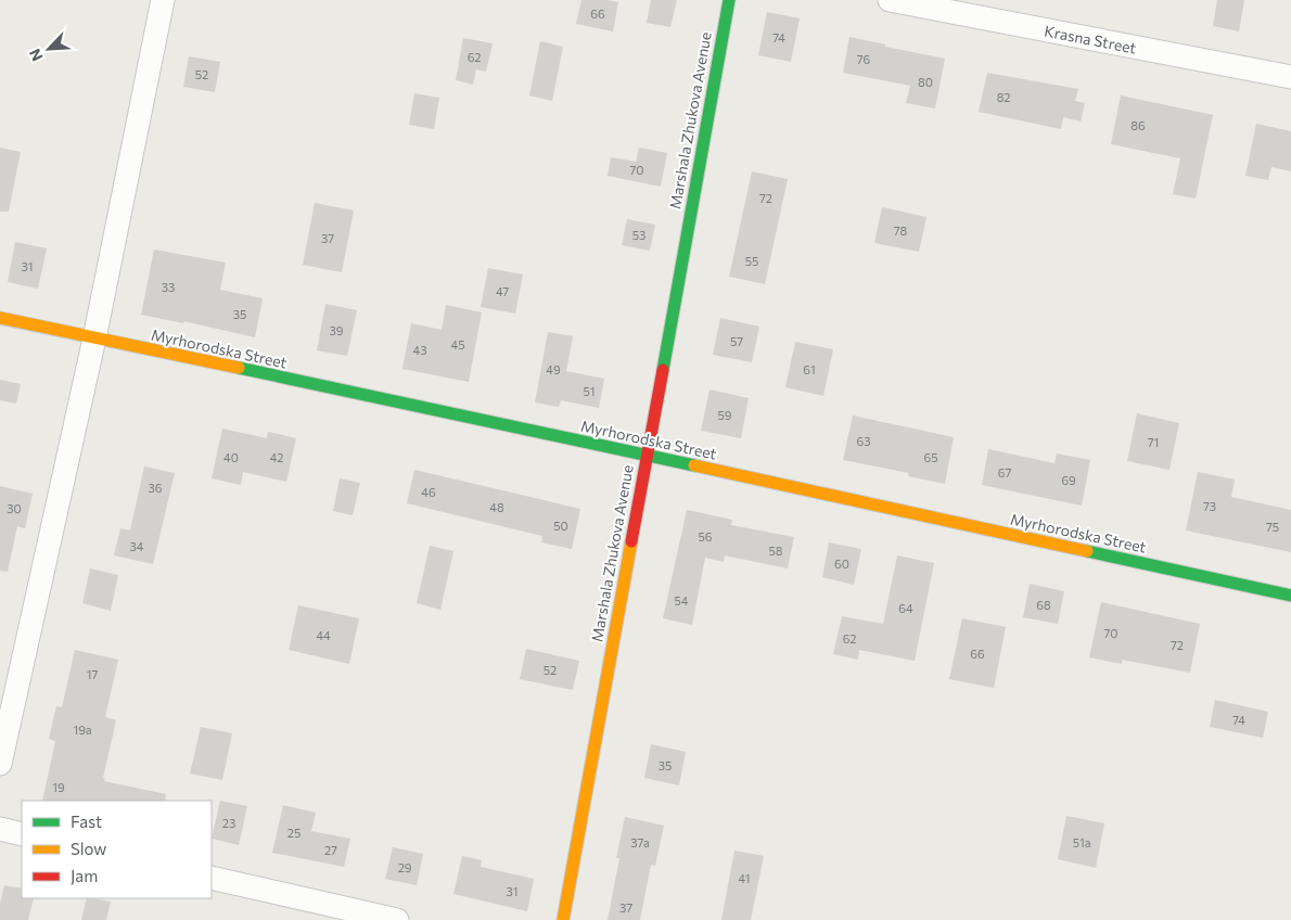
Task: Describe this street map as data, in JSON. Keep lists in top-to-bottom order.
{
  "streets": {
    "street": ["Krasna Street", "Marshala Zhukova Avenue", "Myrhorodska Street"]
  },
  "crossings": [
    ["Marshala Zhukova Avenue", "Myrhorodska Street"]
  ],
  "house_numbers": [
    "66",
    "74",
    "62",
    "76",
    "52",
    "80",
    "82",
    "86",
    "70",
    "72",
    "78",
    "53",
    "37",
    "55",
    "31",
    "33",
    "47",
    "35",
    "39",
    "57",
    "45",
    "43",
    "49",
    "61",
    "51",
    "59",
    "63",
    "71",
    "40",
    "42",
    "65",
    "67",
    "69",
    "36",
    "46",
    "73",
    "48",
    "30",
    "50",
    "75",
    "56",
    "34",
    "58",
    "60",
    "54",
    "68",
    "64",
    "70",
    "44",
    "62",
    "72",
    "66",
    "52",
    "17",
    "74",
    "19а",
    "35",
    "19",
    "23",
    "25",
    "37а",
    "51а",
    "27",
    "29",
    "41",
    "31",
    "37"
  ],
  "legend": ["Fast", "Slow", "Jam"],
  "north": "bottom left"
}
